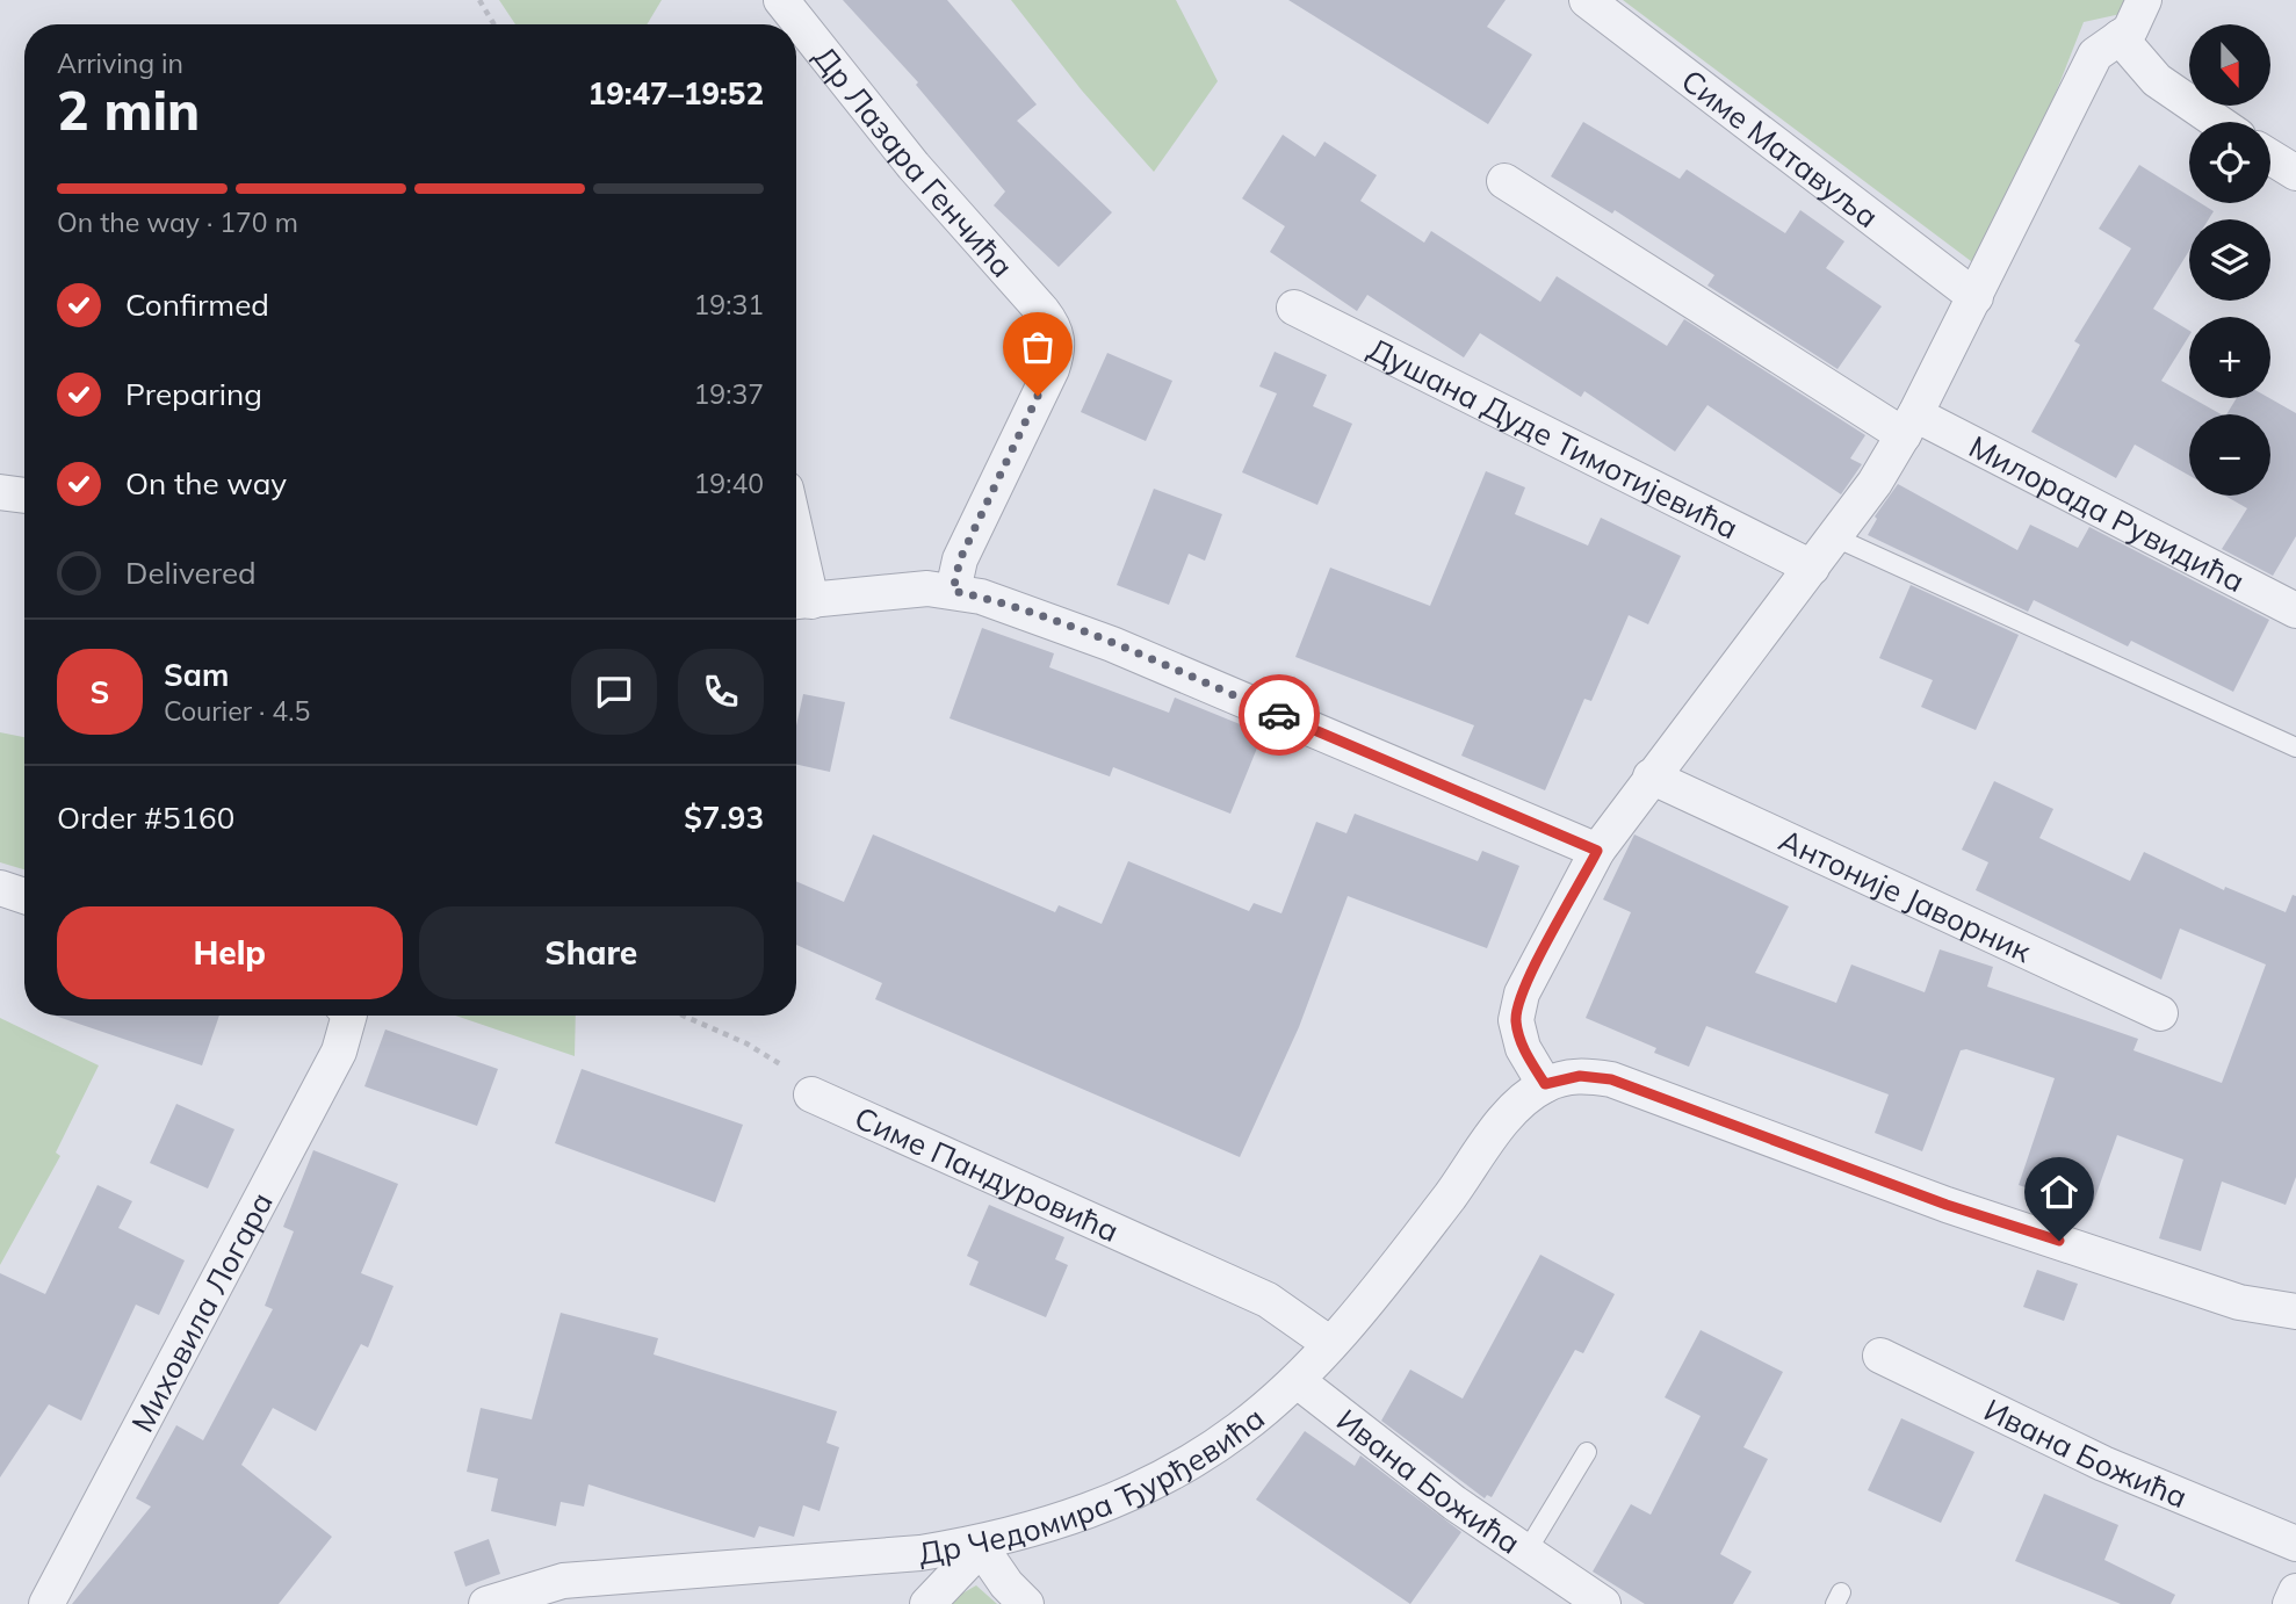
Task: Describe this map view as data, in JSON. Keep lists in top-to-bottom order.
{
  "streets": {
    "street": [
      "Симе Матавуља",
      "Др Лазара Генчића",
      "Душана Дуде Тимотијевића",
      "Милорада Рувидића",
      "Антоније Јаворник",
      "Симе Пандуровића",
      "Миховила Логара",
      "Ивана Божића",
      "Др Чедомира Ђурђевића"
    ]
  },
  "crossings": [
    ["Симе Пандуровића", "Др Чедомира Ђурђевића"],
    ["Ивана Божића", "Др Чедомира Ђурђевића"]
  ],
  "north": "bottom",
  "page": {
    "map_buttons": ["+", "−"],
    "heading": ["2 min", "Arriving in", "19:47–19:52"],
    "panel": [
      "Sam",
      "Courier · 4.5",
      "Order #5160",
      "$7.93"
    ],
    "bar": "On the way · 170 m",
    "list": [
      ["Confirmed", "19:31"],
      ["Preparing", "19:37"],
      ["On the way", "19:40"],
      "Delivered"
    ],
    "round": "S",
    "buttons": ["Help", "Share"]
  }
}
